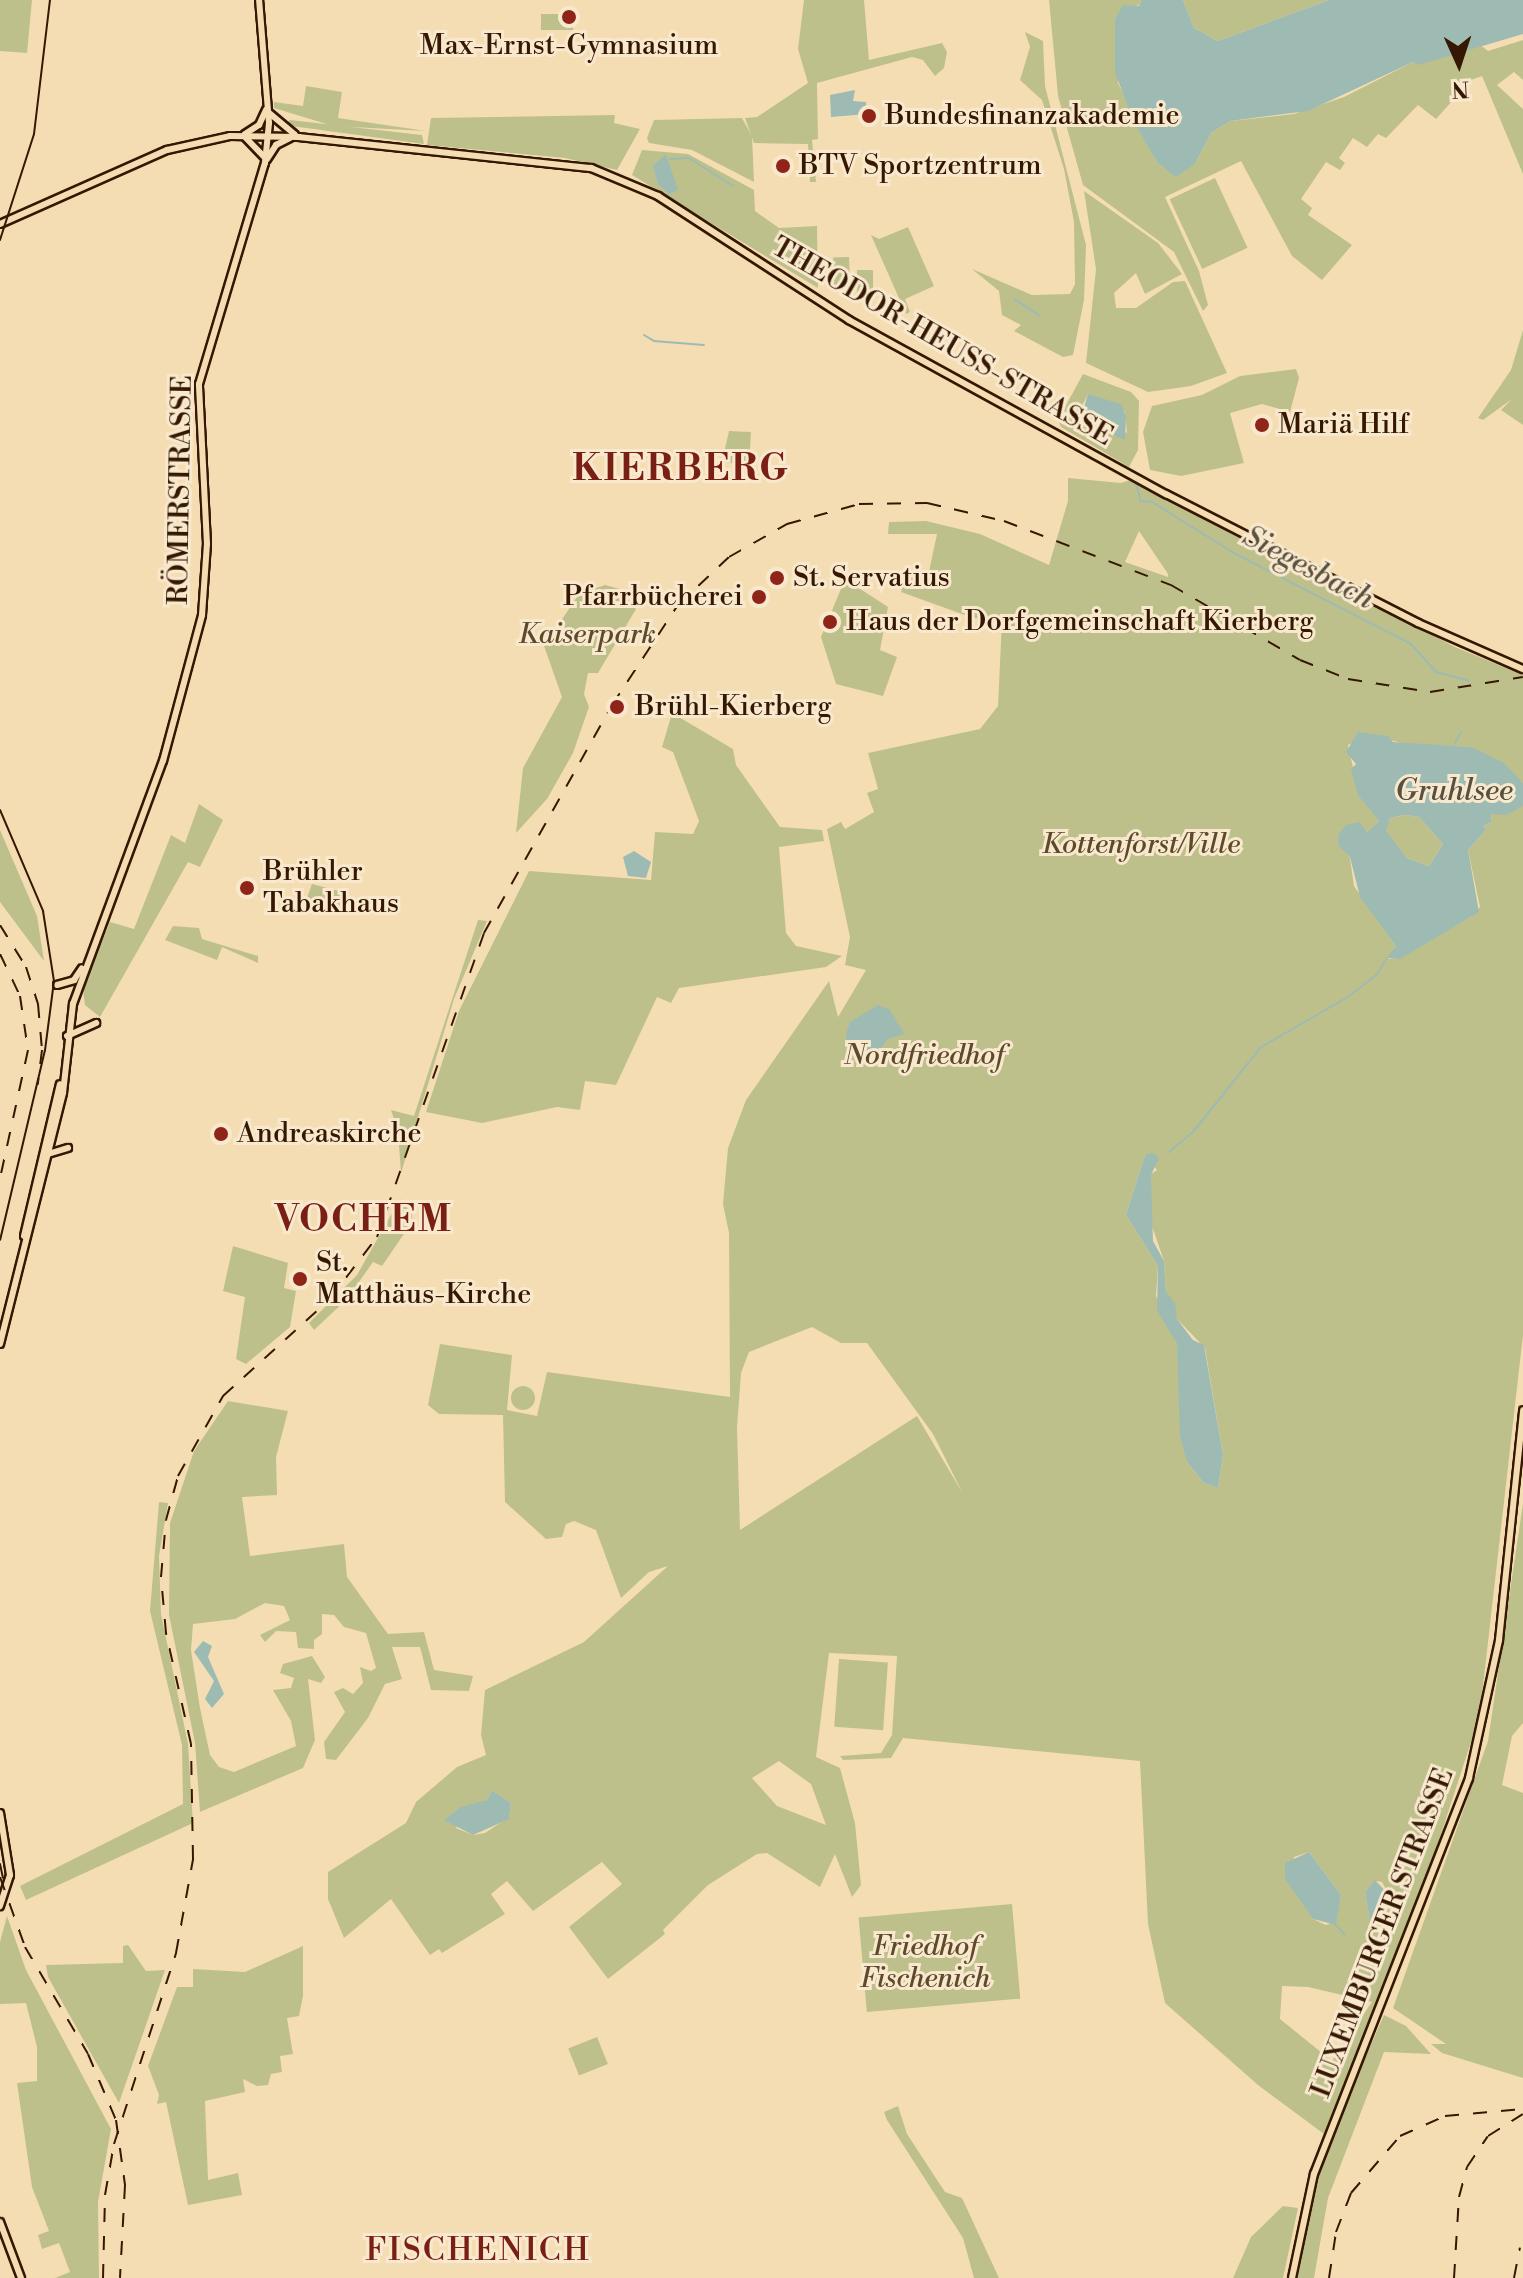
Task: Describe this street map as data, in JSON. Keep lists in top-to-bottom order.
{
  "streets": {
    "main road": ["THEODOR-HEUSS-STRASSE", "RÖMERSTRASSE", "LUXEMBURGER STRASSE"]
  },
  "crossings": [
    ["THEODOR-HEUSS-STRASSE", "RÖMERSTRASSE"]
  ],
  "districts": ["KIERBERG", "VOCHEM", "FISCHENICH"],
  "water": ["Siegesbach", "Gruhlsee"],
  "parks": [
    "Kaiserpark",
    "Kottenforst/Ville",
    "Nordfriedhof",
    "Friedhof Fischenich"
  ],
  "places": [
    "Max-Ernst-Gymnasium",
    "Bundesfinanzakademie",
    "BTV Sportzentrum",
    "Mariä Hilf",
    "St. Servatius",
    "Pfarrbücherei",
    "Haus der Dorfgemeinschaft Kierberg",
    "Brühl-Kierberg",
    "Brühler Tabakhaus",
    "Andreaskirche",
    "St. Matthäus-Kirche"
  ],
  "north": "bottom"
}
